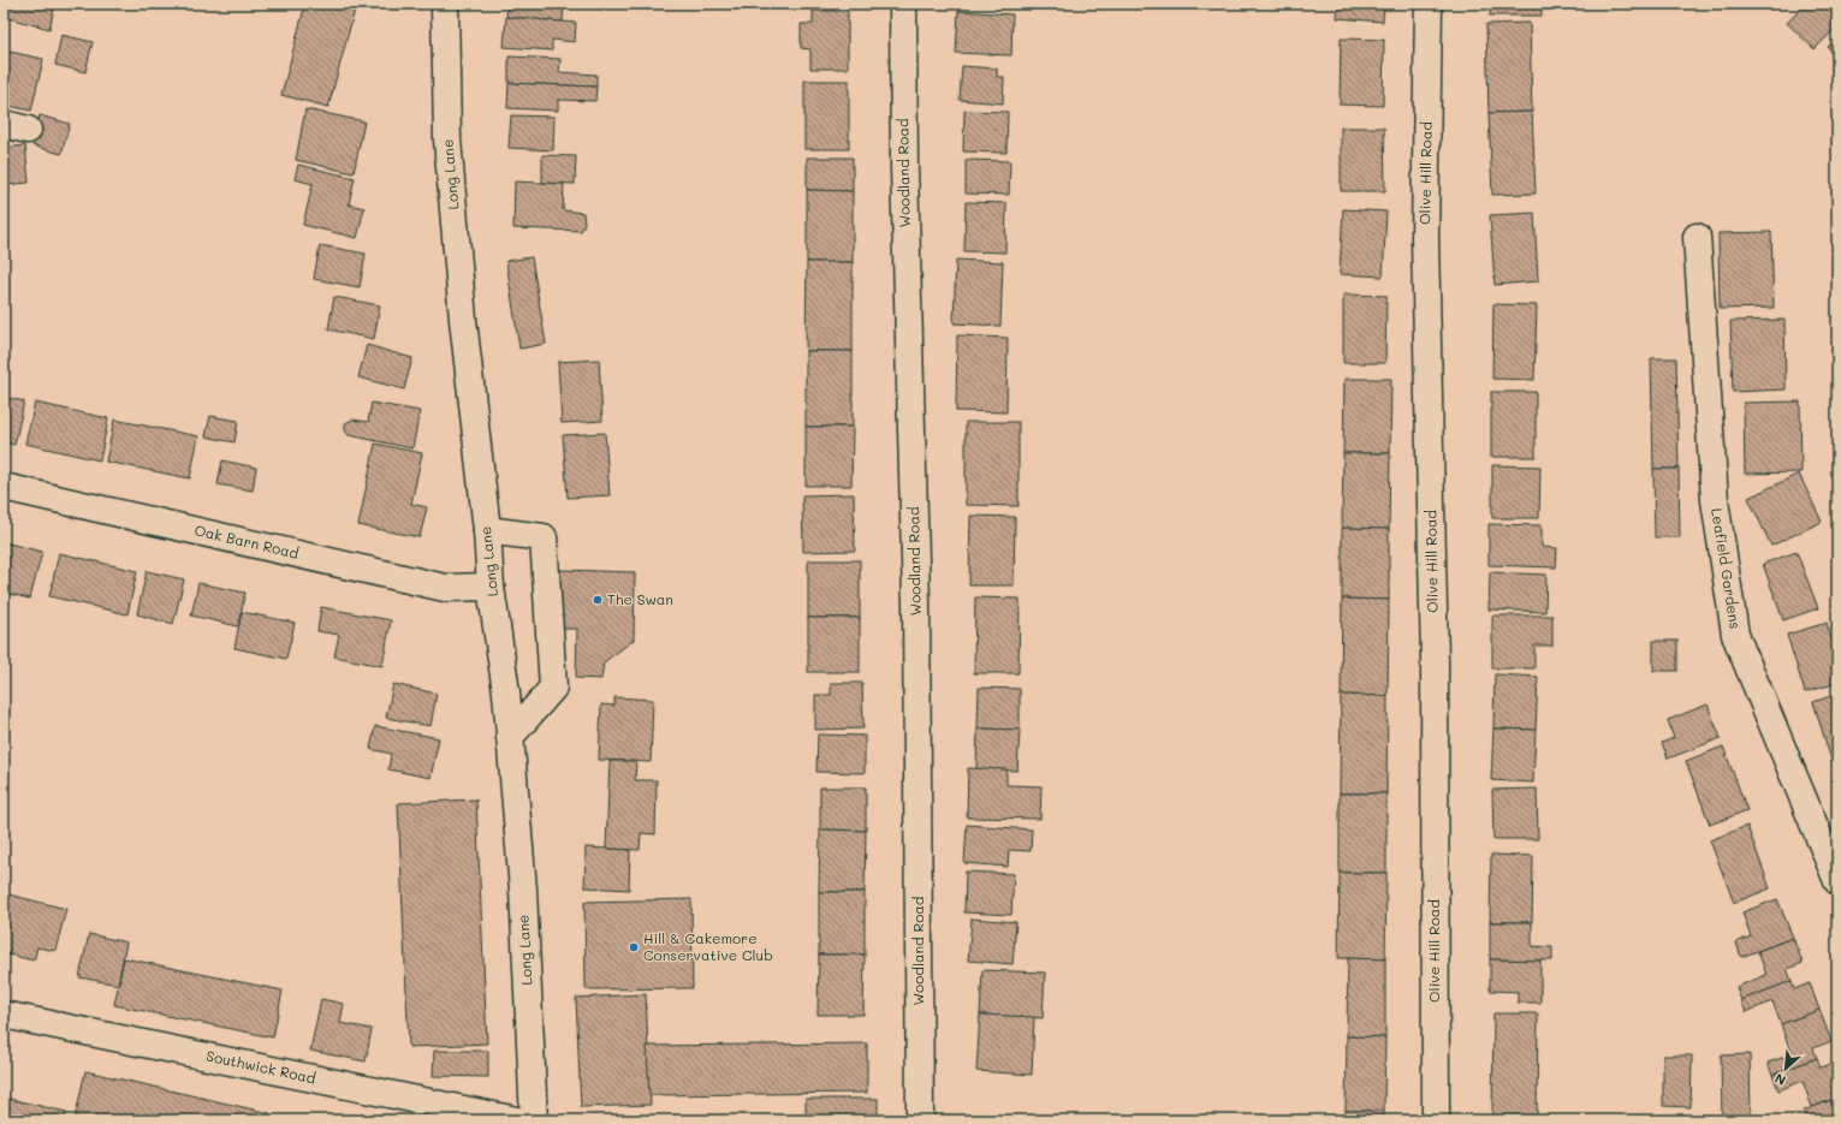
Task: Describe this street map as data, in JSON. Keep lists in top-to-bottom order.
{
  "streets": {
    "street": [
      "Woodland Road",
      "Olive Hill Road",
      "Long Lane",
      "Oak Barn Road",
      "Leafield Gardens",
      "Southwick Road"
    ]
  },
  "crossings": [
    ["Long Lane", "Oak Barn Road"]
  ],
  "places": ["The Swan", "Hill & Cakemore Conservative Club"],
  "north": "bottom left"
}
